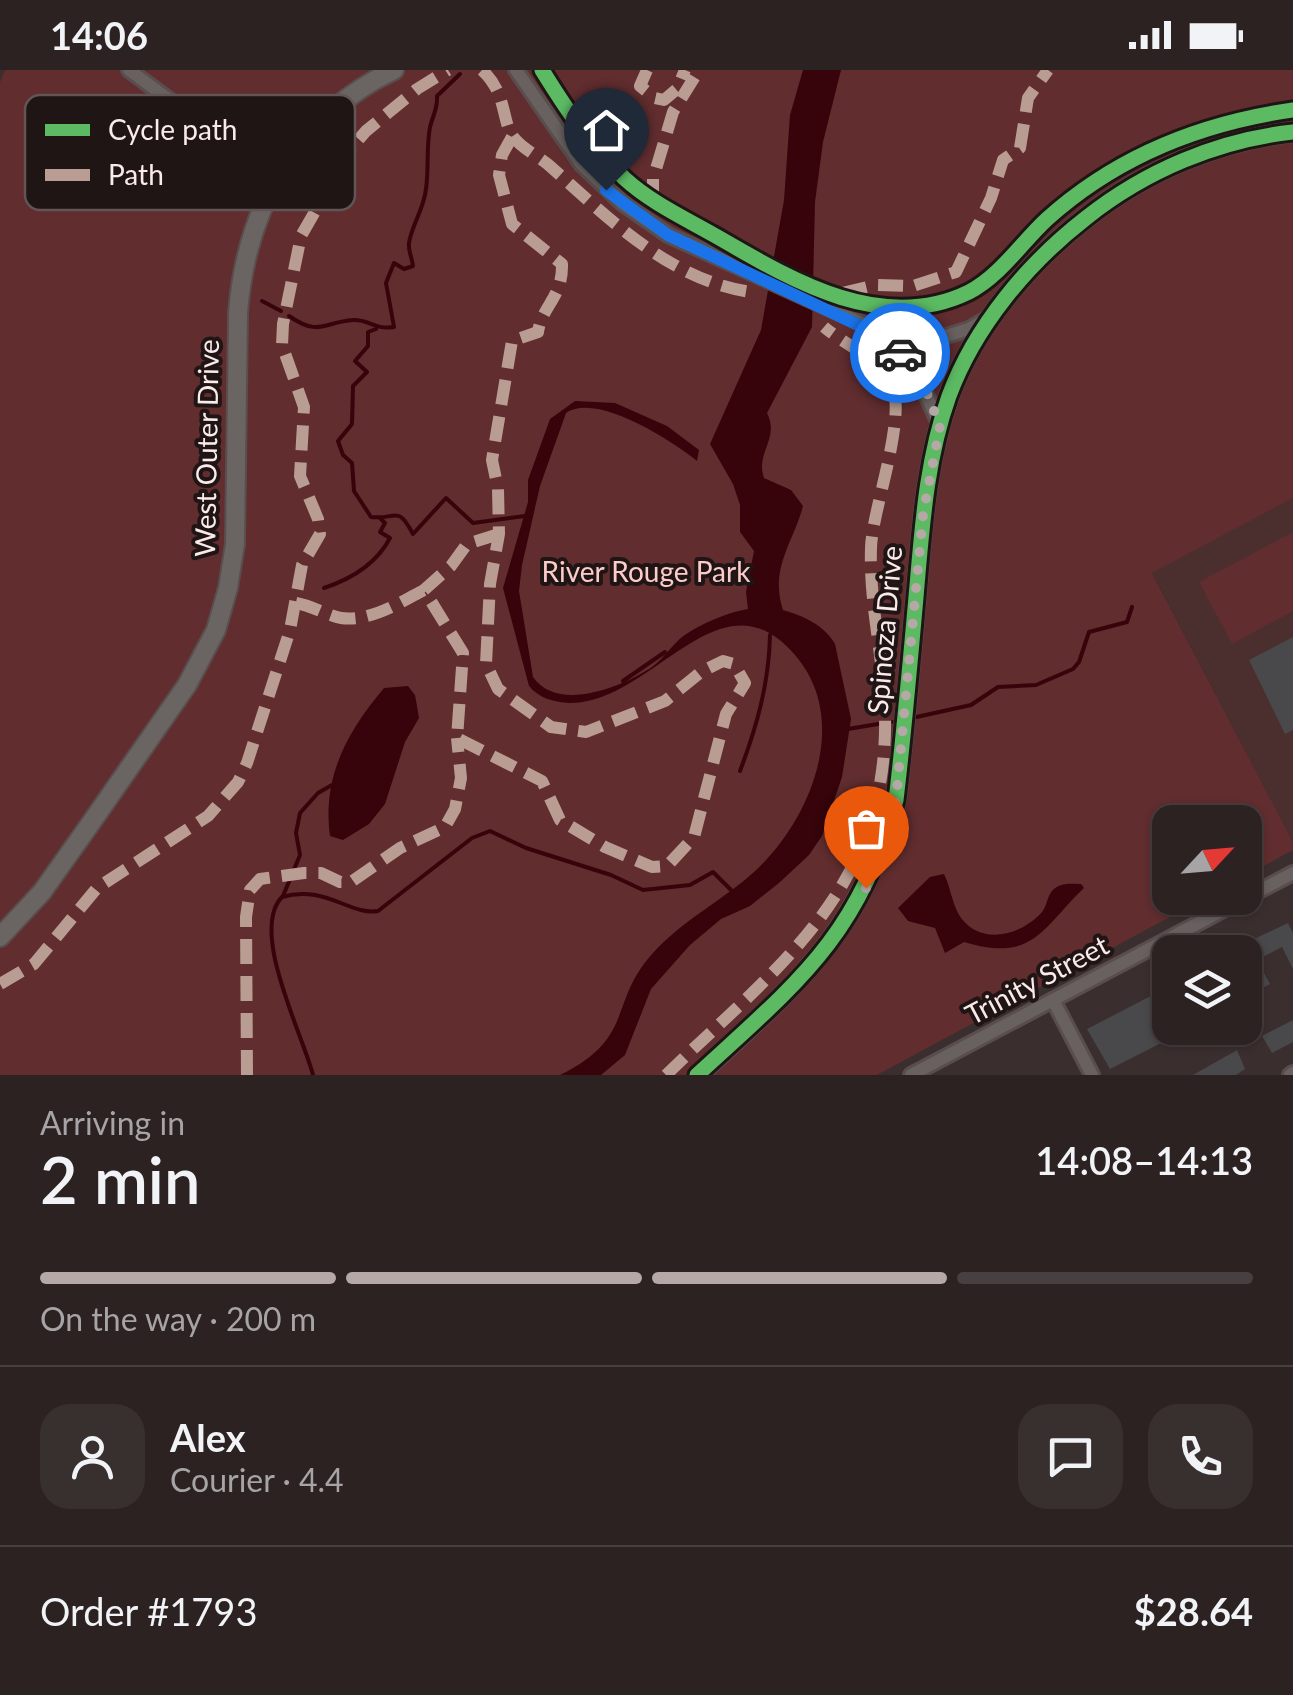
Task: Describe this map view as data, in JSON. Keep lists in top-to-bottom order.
{
  "streets": {
    "street": ["West Outer Drive", "Spinoza Drive", "Trinity Street"]
  },
  "parks": ["River Rouge Park"],
  "legend": ["Cycle path", "Path"],
  "north": "top right",
  "page": {
    "status": "14:06",
    "heading": ["2 min", "Arriving in", "14:08–14:13"],
    "panel": [
      "Alex",
      "Courier · 4.4",
      "Order #1793",
      "$28.64"
    ],
    "bar": "On the way · 200 m"
  }
}
